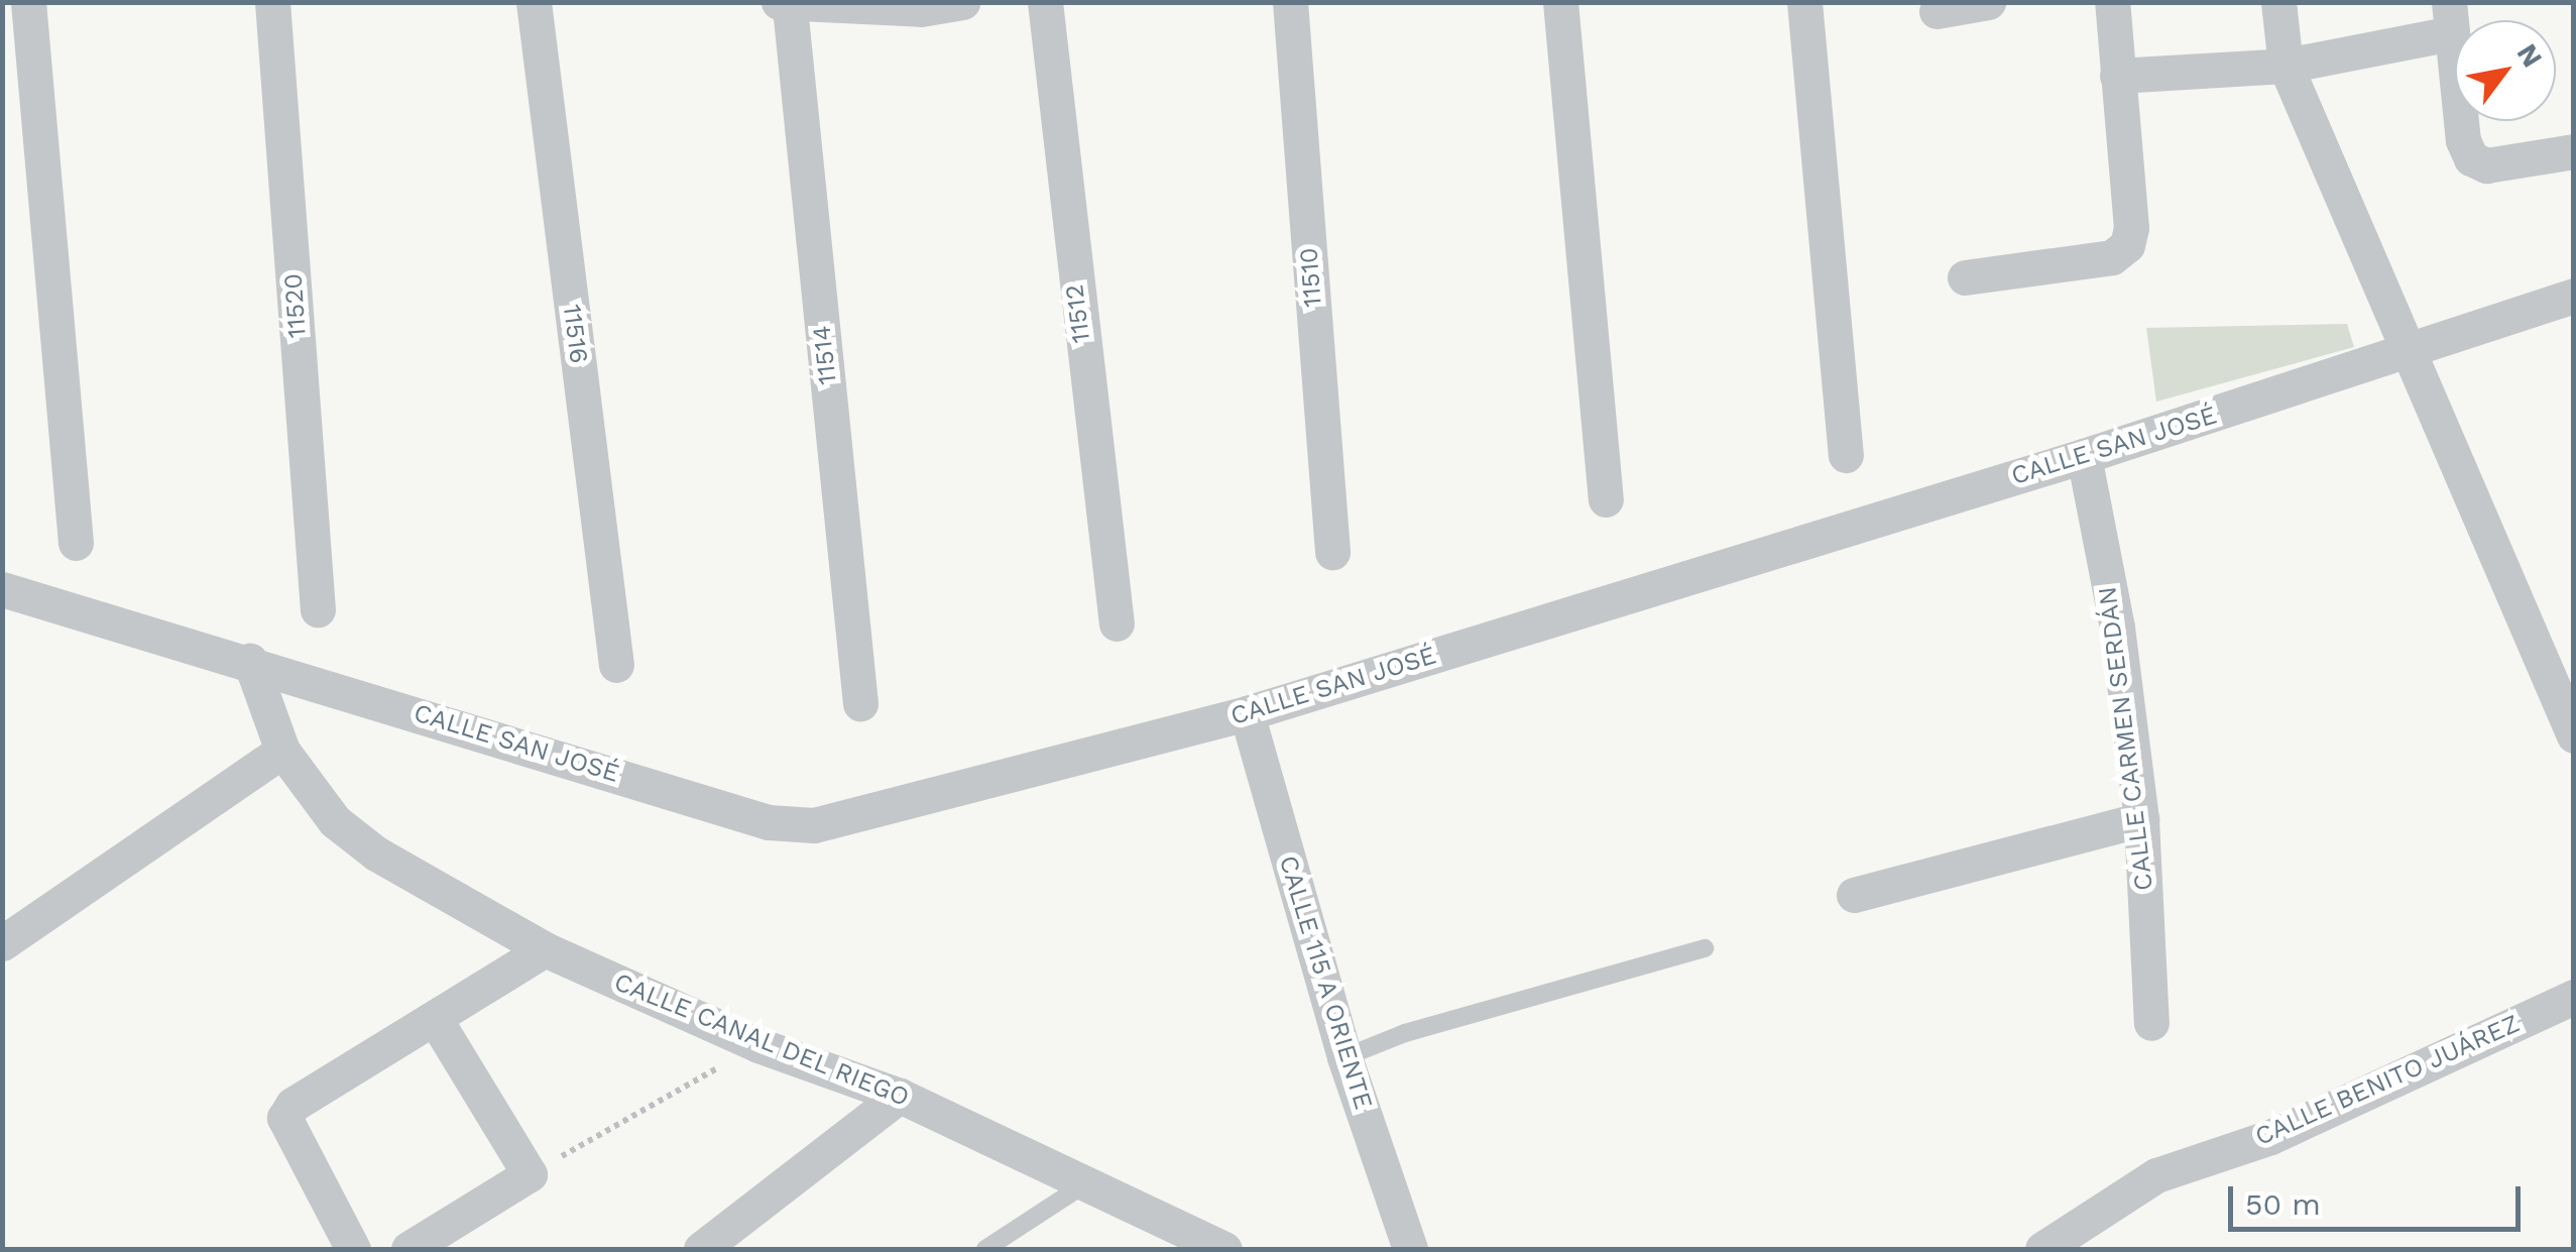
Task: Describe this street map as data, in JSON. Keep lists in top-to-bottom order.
{
  "streets": {
    "street": [
      "11510",
      "11520",
      "11512",
      "11516",
      "11514",
      "CALLE SAN JOSÉ",
      "CALLE CARMEN SERDÁN",
      "CALLE 115 A ORIENTE",
      "CALLE CANAL DEL RIEGO",
      "CALLE BENITO JUÁREZ"
    ]
  },
  "crossings": [
    ["CALLE SAN JOSÉ", "CALLE CARMEN SERDÁN"],
    ["CALLE SAN JOSÉ", "CALLE 115 A ORIENTE"]
  ],
  "scale_bar": "50 m",
  "north": "top right"
}
